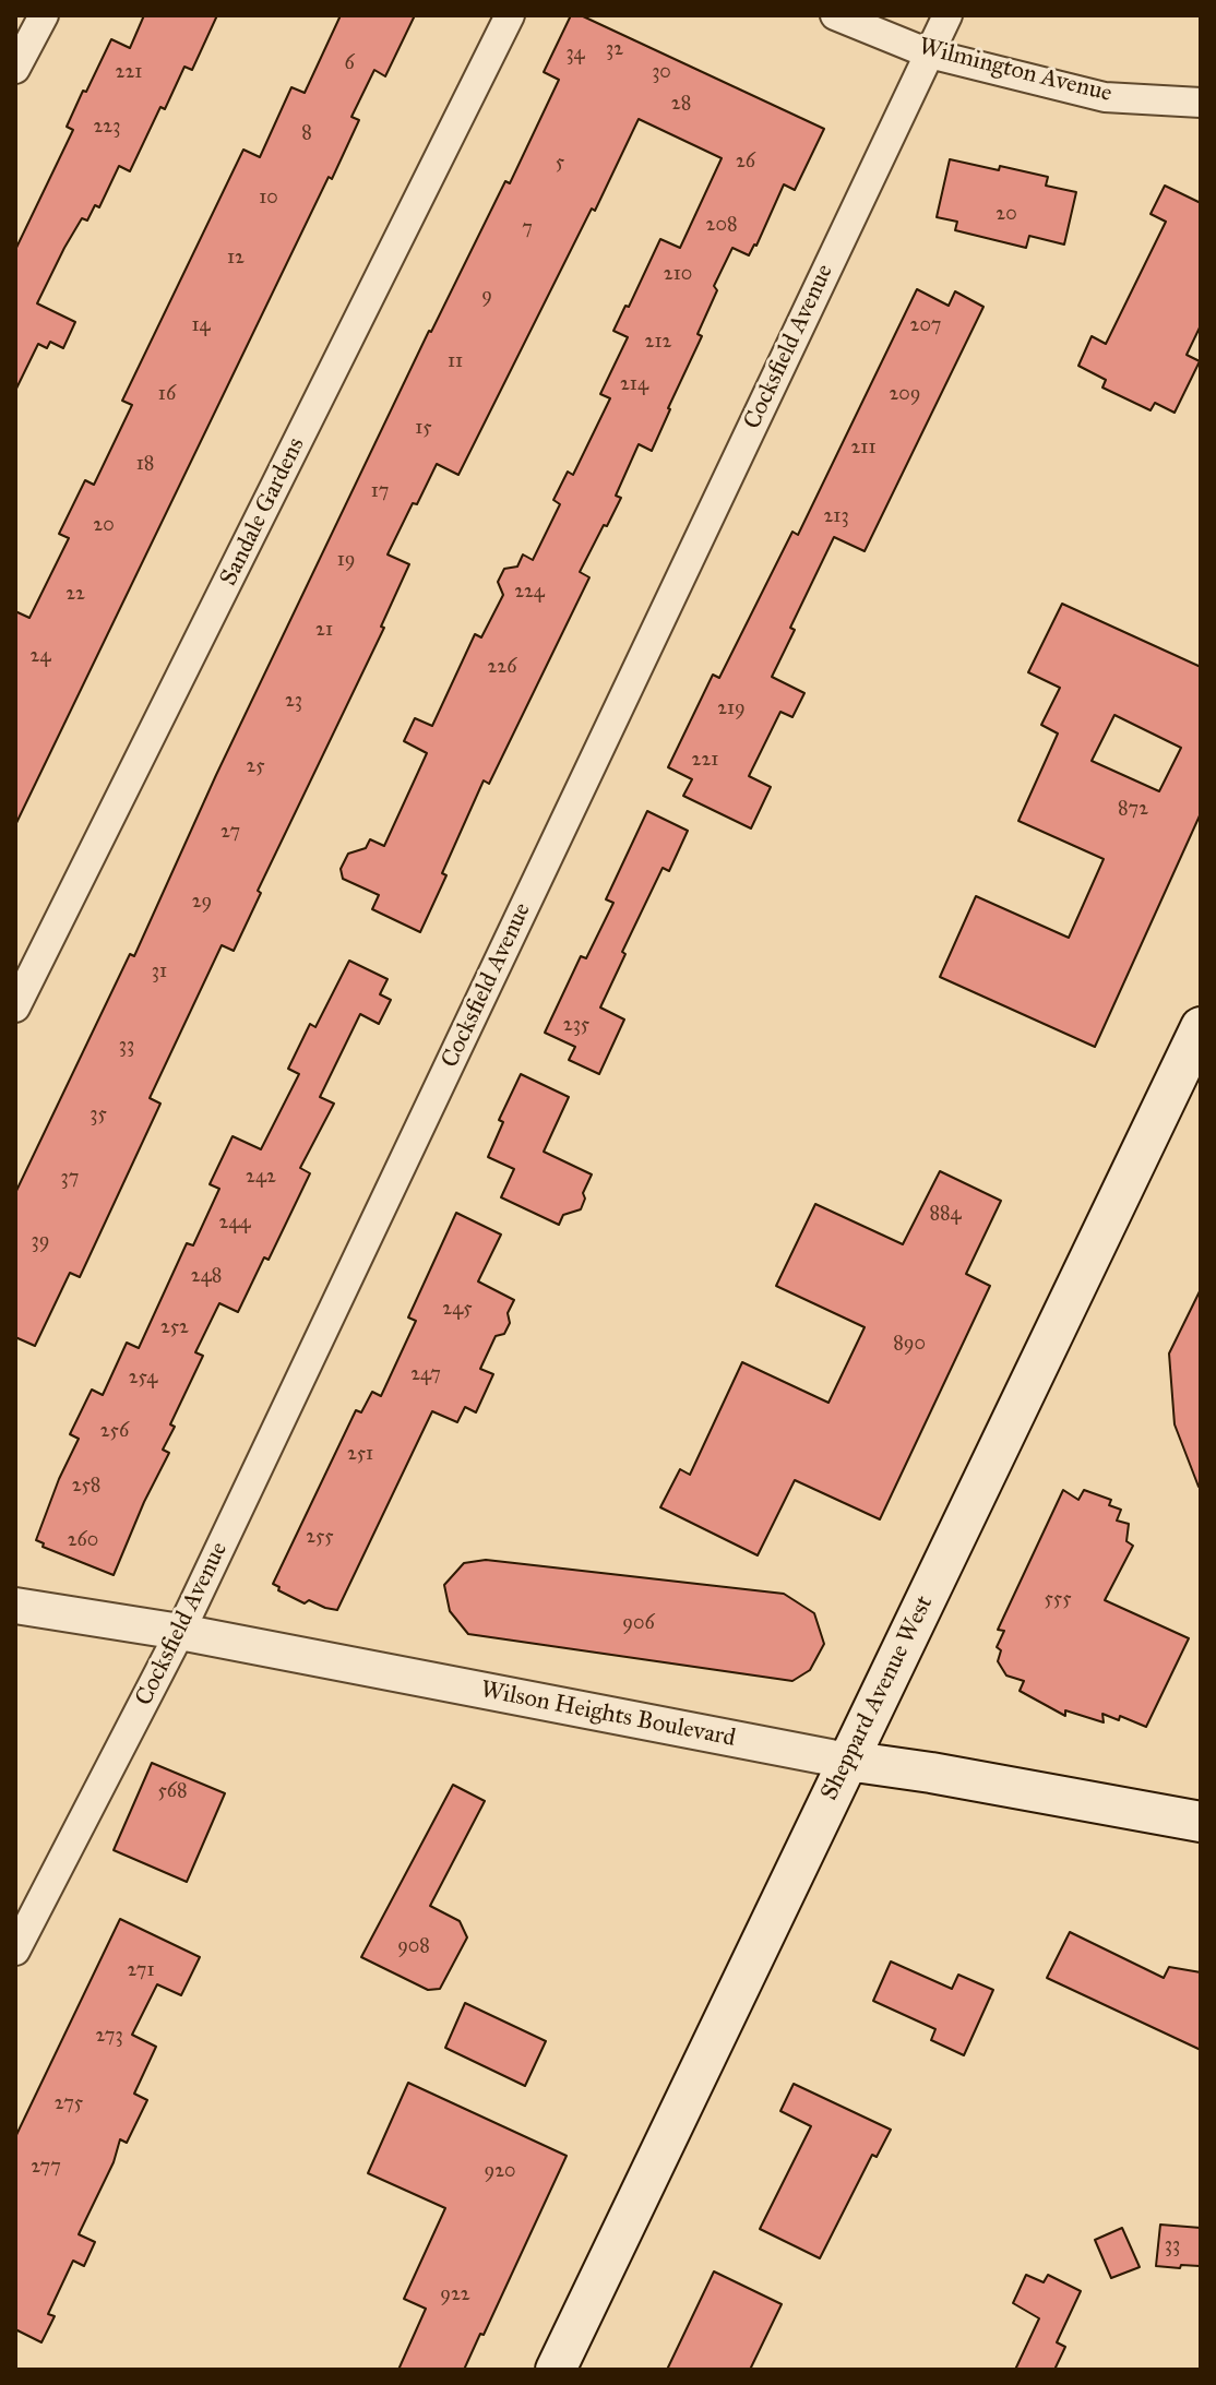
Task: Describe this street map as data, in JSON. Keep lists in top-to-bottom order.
{
  "streets": {
    "main road": ["Sheppard Avenue West", "Wilson Heights Boulevard"],
    "street": ["Wilmington Avenue", "Cocksfield Avenue", "Sandale Gardens"]
  },
  "crossings": [
    ["Wilmington Avenue", "Cocksfield Avenue"],
    ["Cocksfield Avenue", "Wilson Heights Boulevard"],
    ["Sheppard Avenue West", "Wilson Heights Boulevard"]
  ],
  "house_numbers": [
    "32",
    "34",
    "6",
    "221",
    "30",
    "28",
    "223",
    "8",
    "26",
    "5",
    "10",
    "20",
    "208",
    "7",
    "12",
    "210",
    "9",
    "14",
    "207",
    "212",
    "11",
    "214",
    "16",
    "209",
    "15",
    "211",
    "18",
    "17",
    "213",
    "20",
    "19",
    "224",
    "22",
    "21",
    "24",
    "226",
    "23",
    "219",
    "221",
    "25",
    "872",
    "27",
    "29",
    "31",
    "235",
    "33",
    "35",
    "242",
    "37",
    "884",
    "244",
    "39",
    "248",
    "245",
    "252",
    "890",
    "247",
    "254",
    "256",
    "251",
    "258",
    "255",
    "260",
    "555",
    "906",
    "568",
    "908",
    "271",
    "273",
    "275",
    "277",
    "920",
    "33",
    "922"
  ]
}
